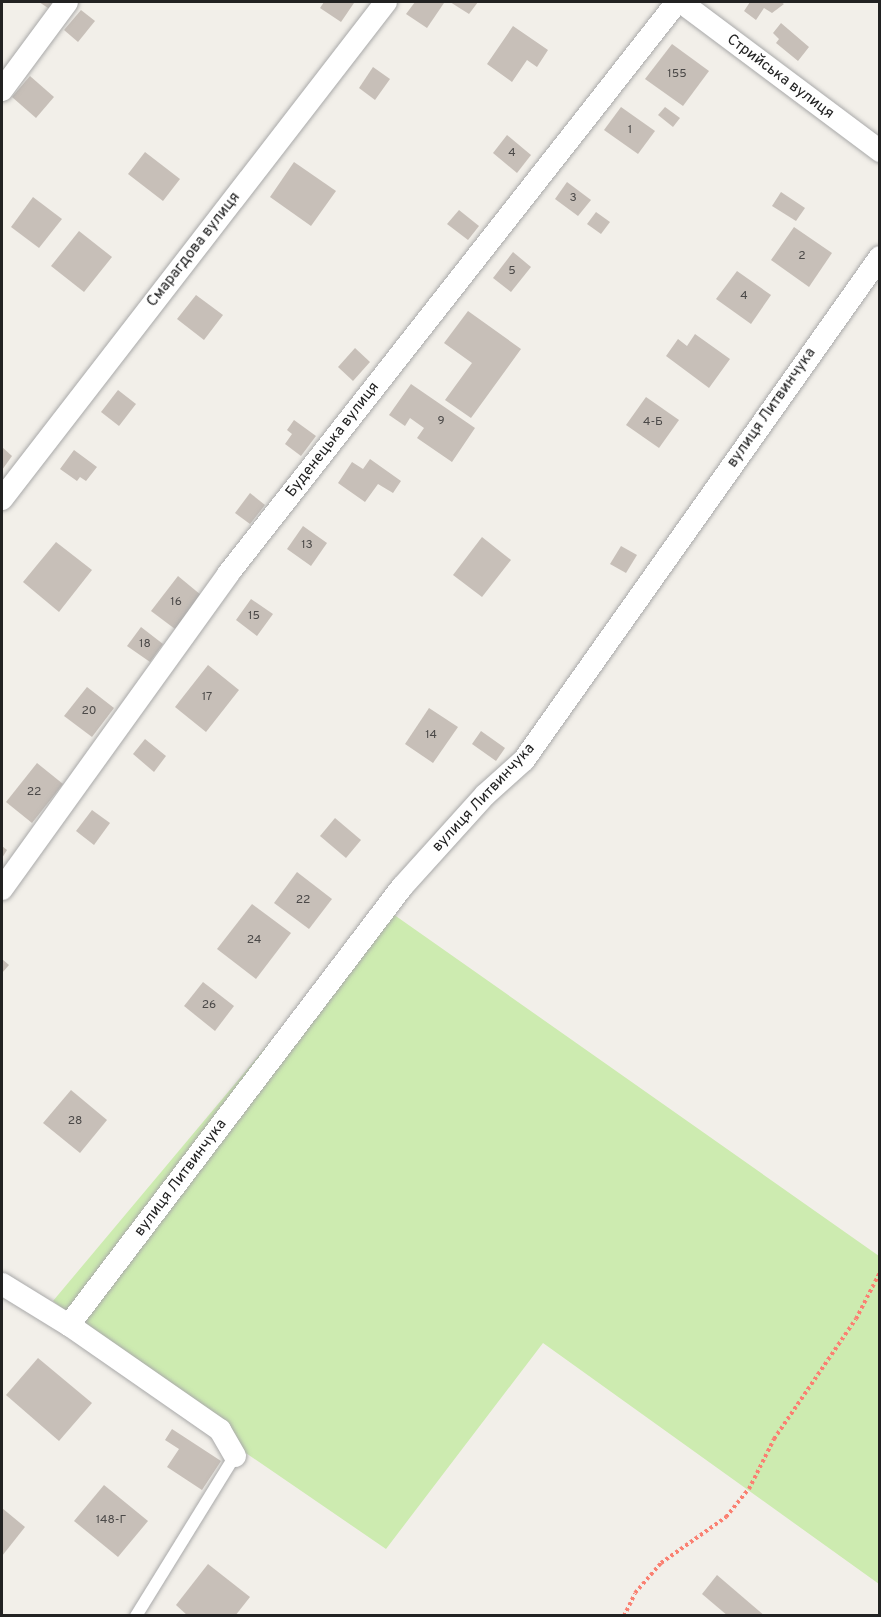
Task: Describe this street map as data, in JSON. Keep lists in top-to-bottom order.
{
  "streets": {
    "street": [
      "Стрийська вулиця",
      "Смарагдова вулиця",
      "вулиця Литвинчука",
      "Буденецька вулиця"
    ]
  },
  "crossings": [
    ["Стрийська вулиця", "Буденецька вулиця"]
  ],
  "house_numbers": [
    "155",
    "1",
    "4",
    "3",
    "2",
    "5",
    "4",
    "9",
    "4-Б",
    "13",
    "16",
    "15",
    "18",
    "17",
    "20",
    "14",
    "22",
    "22",
    "24",
    "26",
    "28",
    "148-Г"
  ]
}
